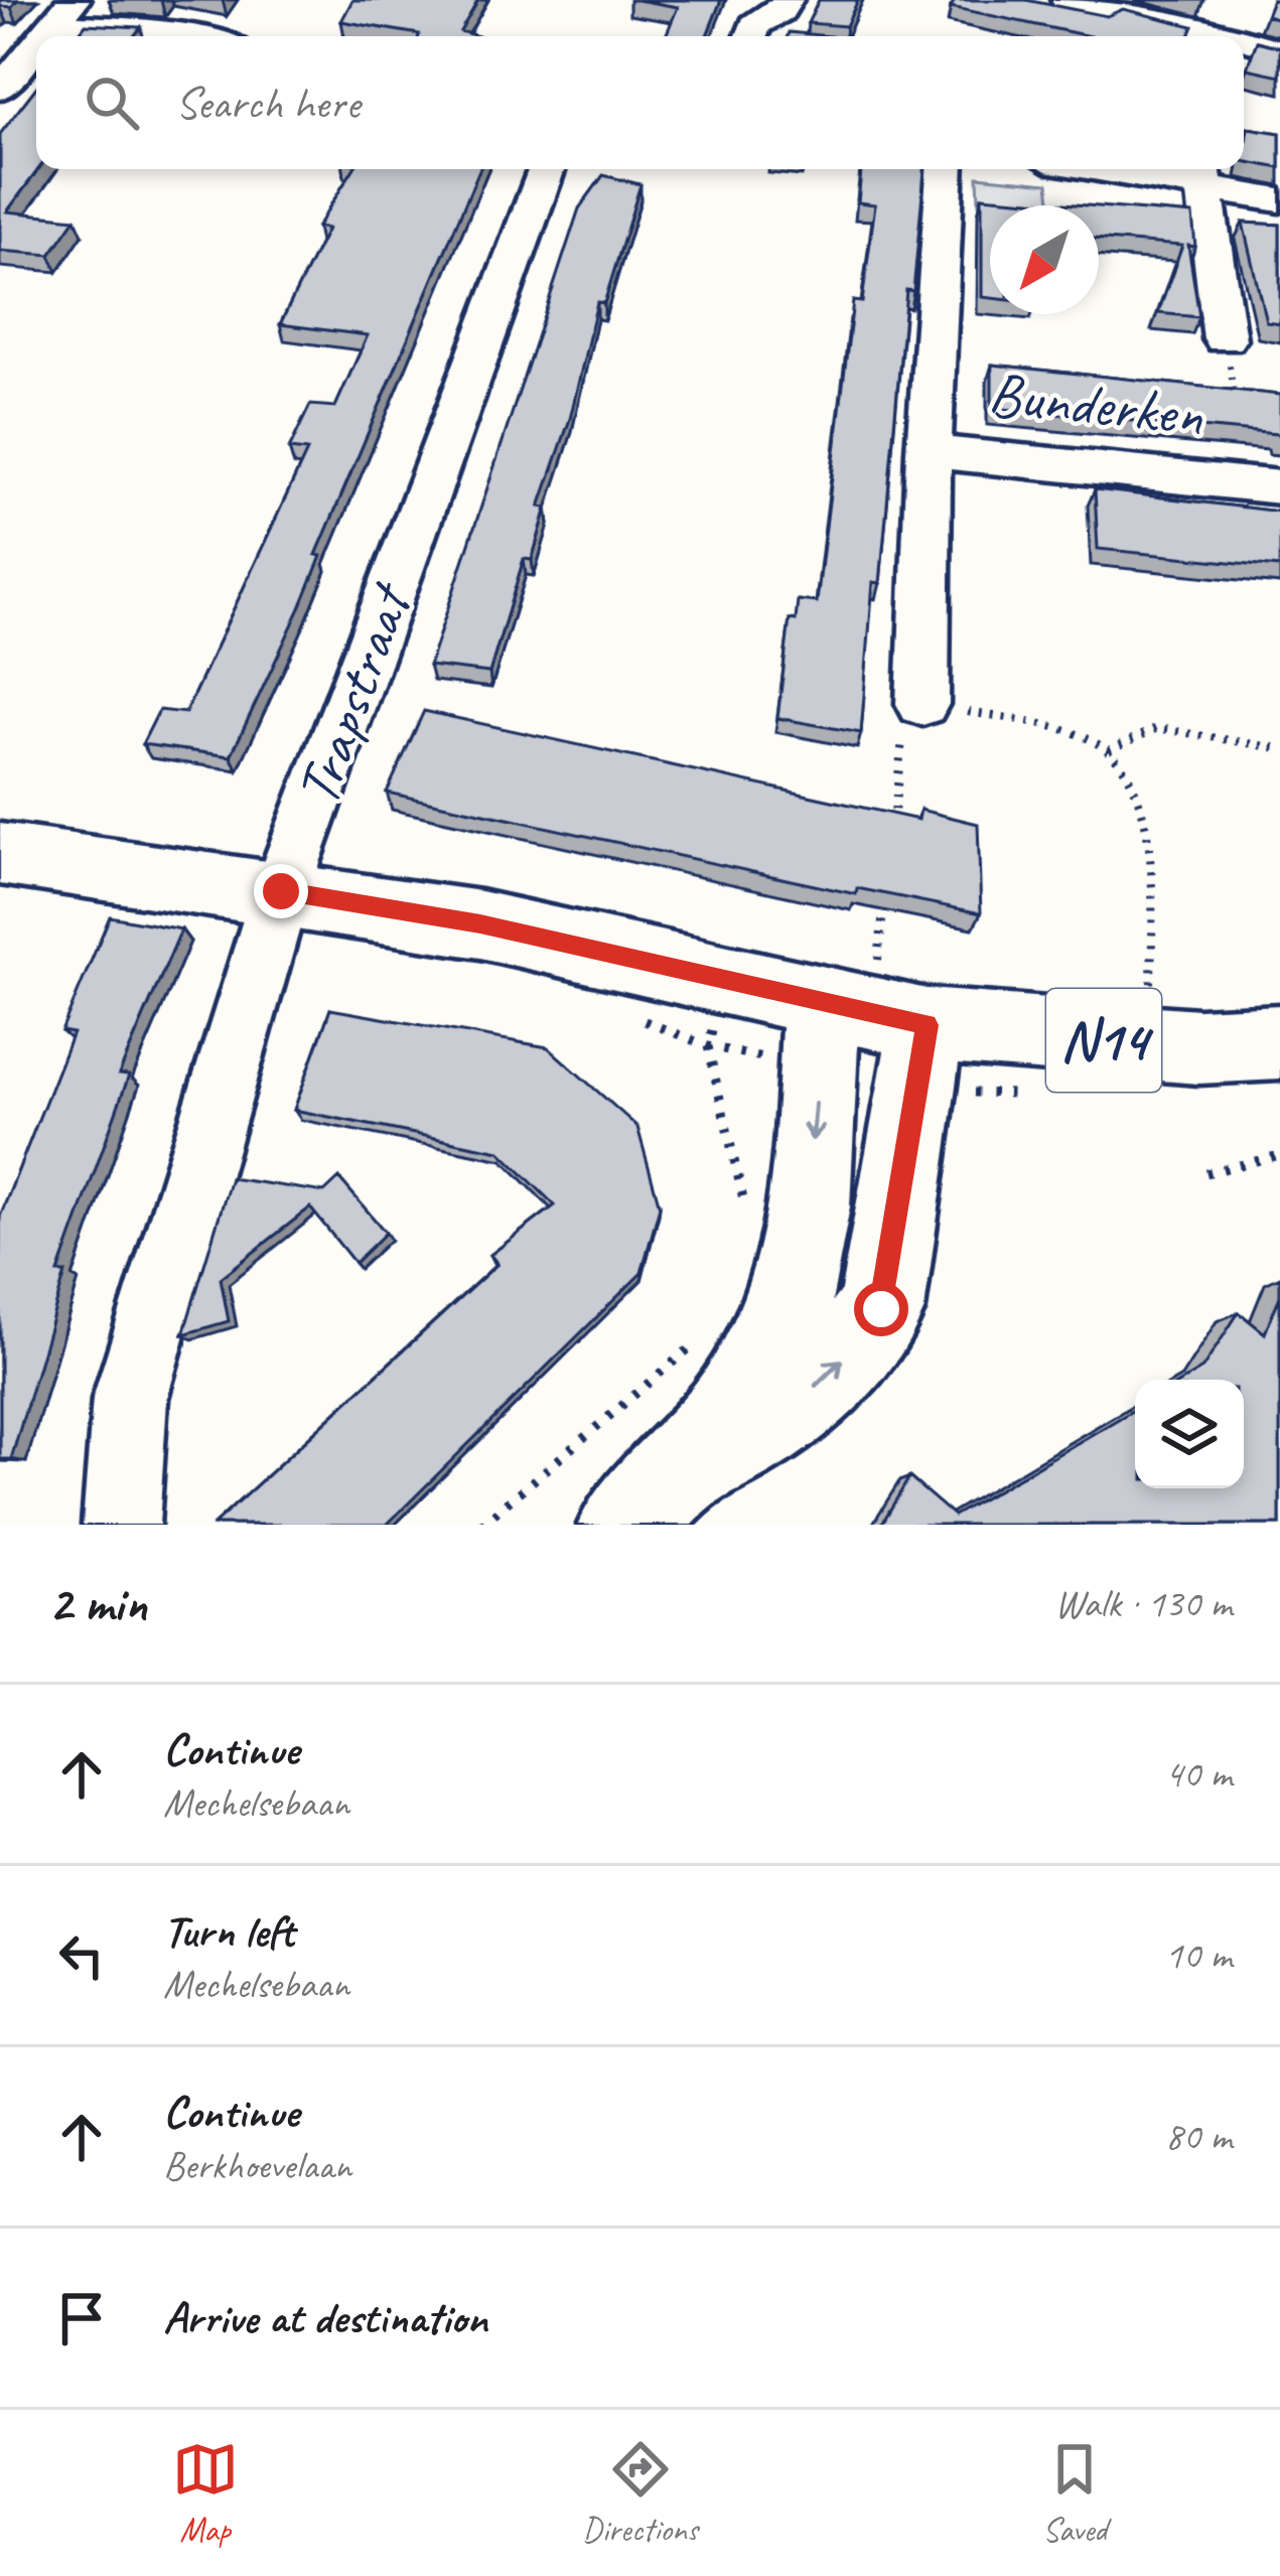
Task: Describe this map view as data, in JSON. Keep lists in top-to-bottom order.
{
  "streets": {
    "main road": ["N14"],
    "street": ["Bunderken", "Trapstraat"]
  },
  "north": "bottom left",
  "page": {
    "search": "Search here",
    "heading": ["2 min", "Walk · 130 m"],
    "list": [
      ["Continue", "Mechelsebaan", "40 m"],
      ["Turn left", "Mechelsebaan", "10 m"],
      ["Continue", "Berkhoevelaan", "80 m"],
      "Arrive at destination"
    ],
    "nav": ["Map", "Directions", "Saved"]
  }
}
